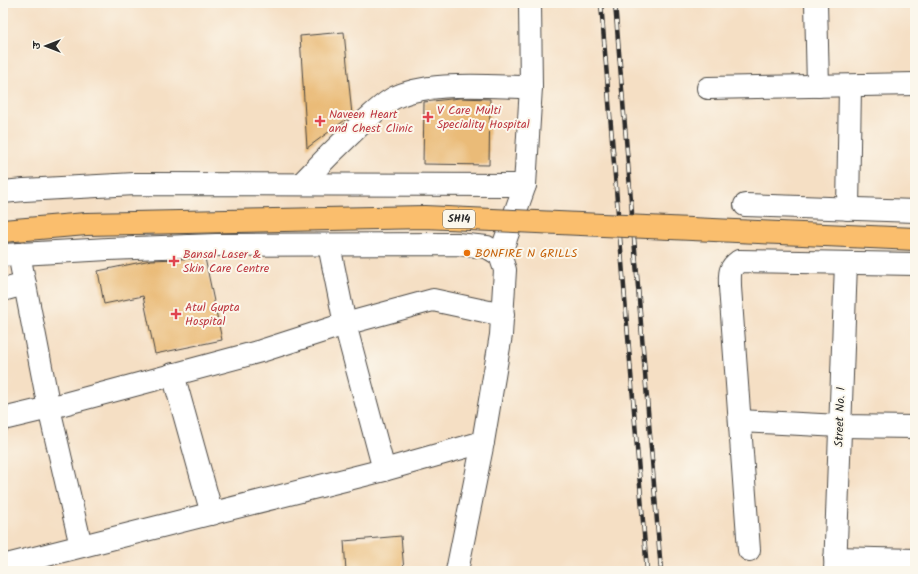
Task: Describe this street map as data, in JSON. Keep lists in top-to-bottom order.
{
  "streets": {
    "main road": ["SH14"],
    "street": ["Street No. 1"]
  },
  "places": {
    "health": [
      "V Care Multi Speciality Hospital",
      "Naveen Heart and Chest Clinic",
      "Bansal Laser & Skin Care Centre",
      "Atul Gupta Hospital"
    ],
    "other": ["BONFIRE N GRILLS"]
  },
  "north": "left"
}
